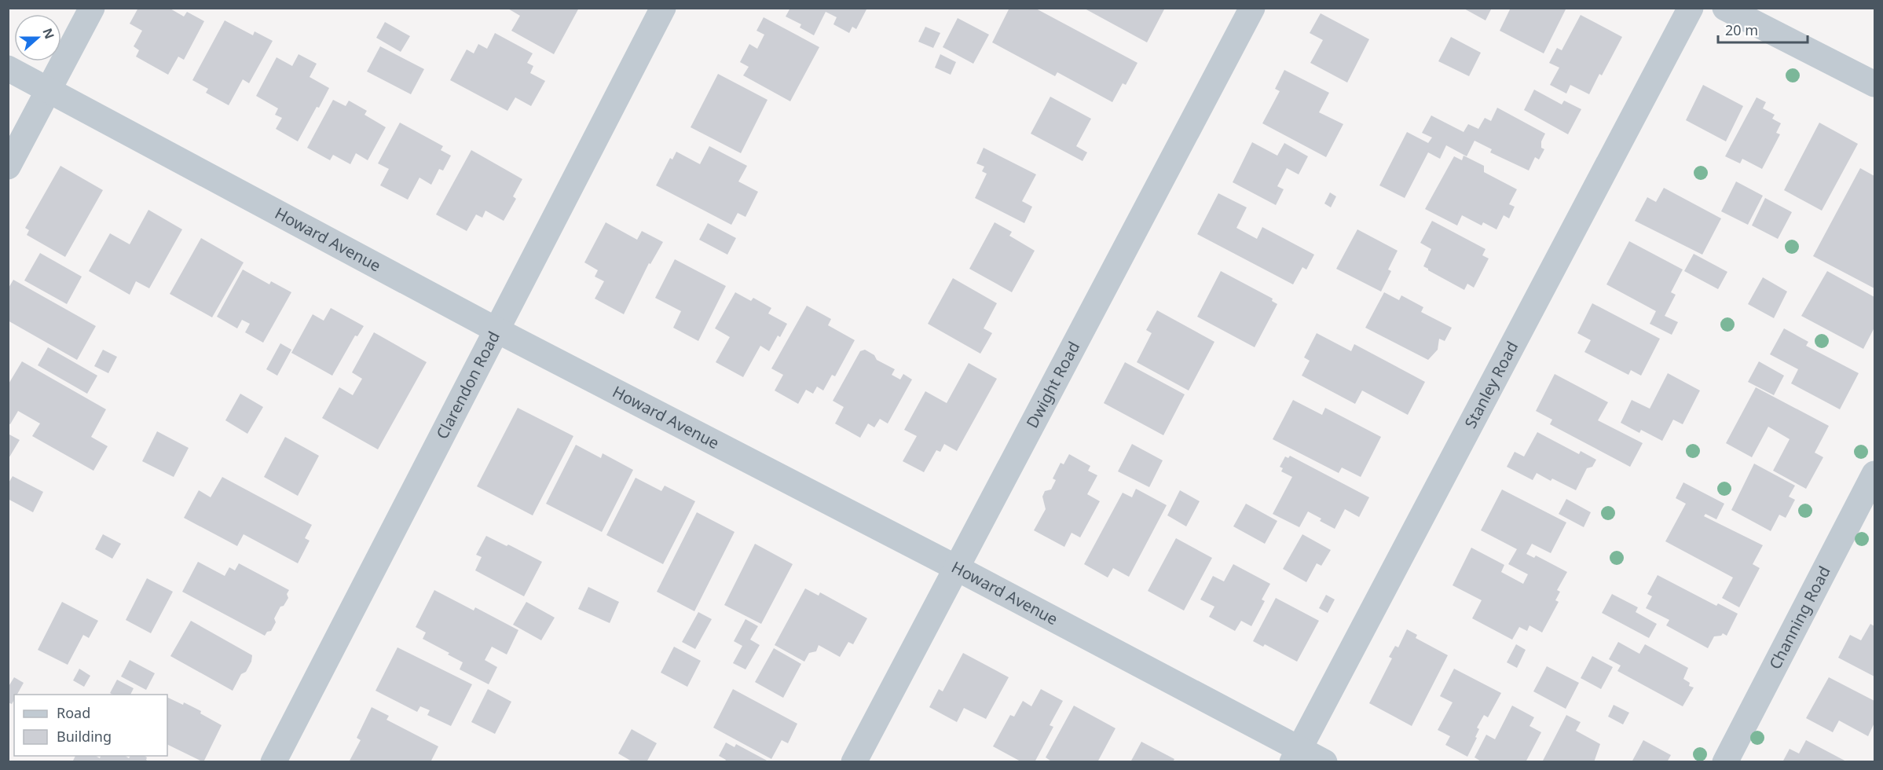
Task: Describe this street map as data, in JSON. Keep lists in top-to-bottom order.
{
  "streets": {
    "street": [
      "Howard Avenue",
      "Clarendon Road",
      "Dwight Road",
      "Stanley Road",
      "Channing Road"
    ]
  },
  "crossings": [
    ["Howard Avenue", "Clarendon Road"],
    ["Howard Avenue", "Dwight Road"],
    ["Howard Avenue", "Stanley Road"]
  ],
  "legend": ["Road", "Building"],
  "scale_bar": "20 m",
  "north": "right"
}
